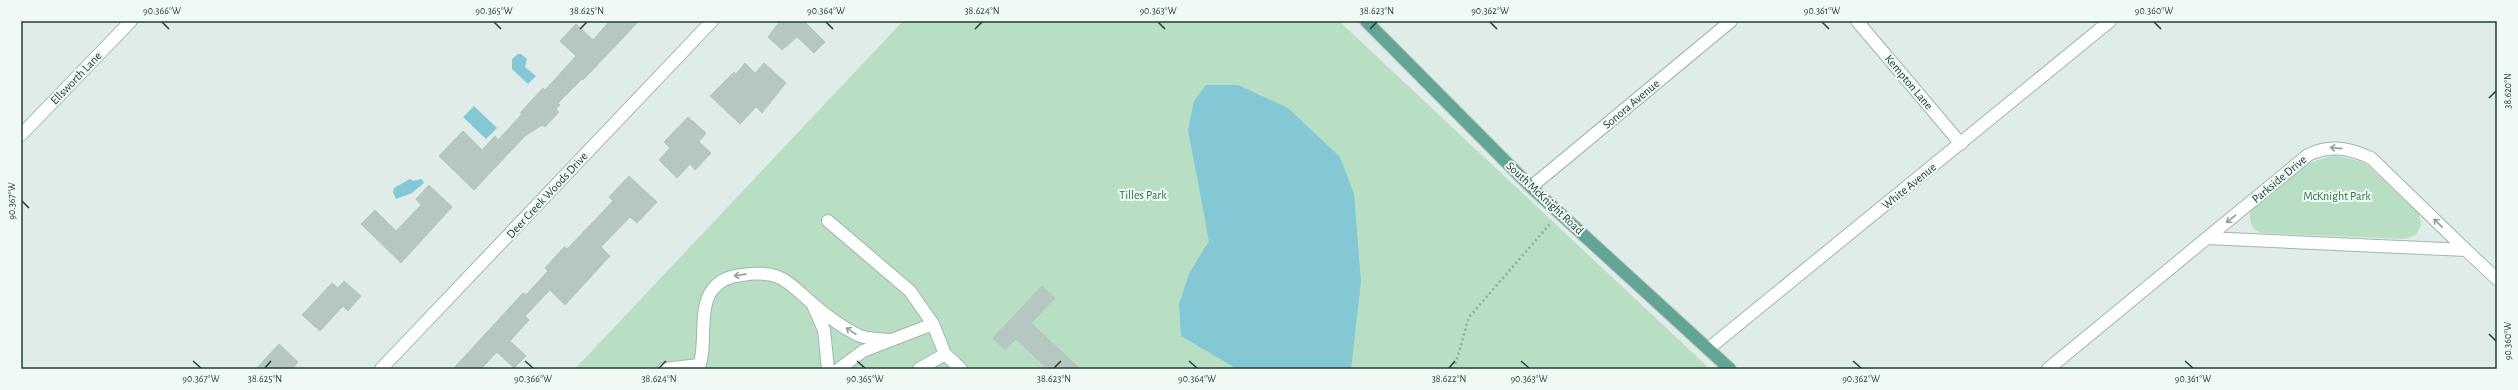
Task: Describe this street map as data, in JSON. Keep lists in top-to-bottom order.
{
  "streets": {
    "main road": ["South McKnight Road"],
    "street": [
      "Ellsworth Lane",
      "Kempton Lane",
      "Sonora Avenue",
      "Parkside Drive",
      "White Avenue",
      "Deer Creek Woods Drive"
    ]
  },
  "crossings": [
    ["Kempton Lane", "White Avenue"],
    ["Sonora Avenue", "South McKnight Road"],
    ["White Avenue", "South McKnight Road"]
  ],
  "parks": ["Tilles Park", "McKnight Park"],
  "coordinates": [
    "90.366°W",
    "90.365°W",
    "38.625°N",
    "90.364°W",
    "38.624°N",
    "90.363°W",
    "38.623°N",
    "90.362°W",
    "90.361°W",
    "90.360°W",
    "38.620°N",
    "90.367°W",
    "38.622°N"
  ]
}
